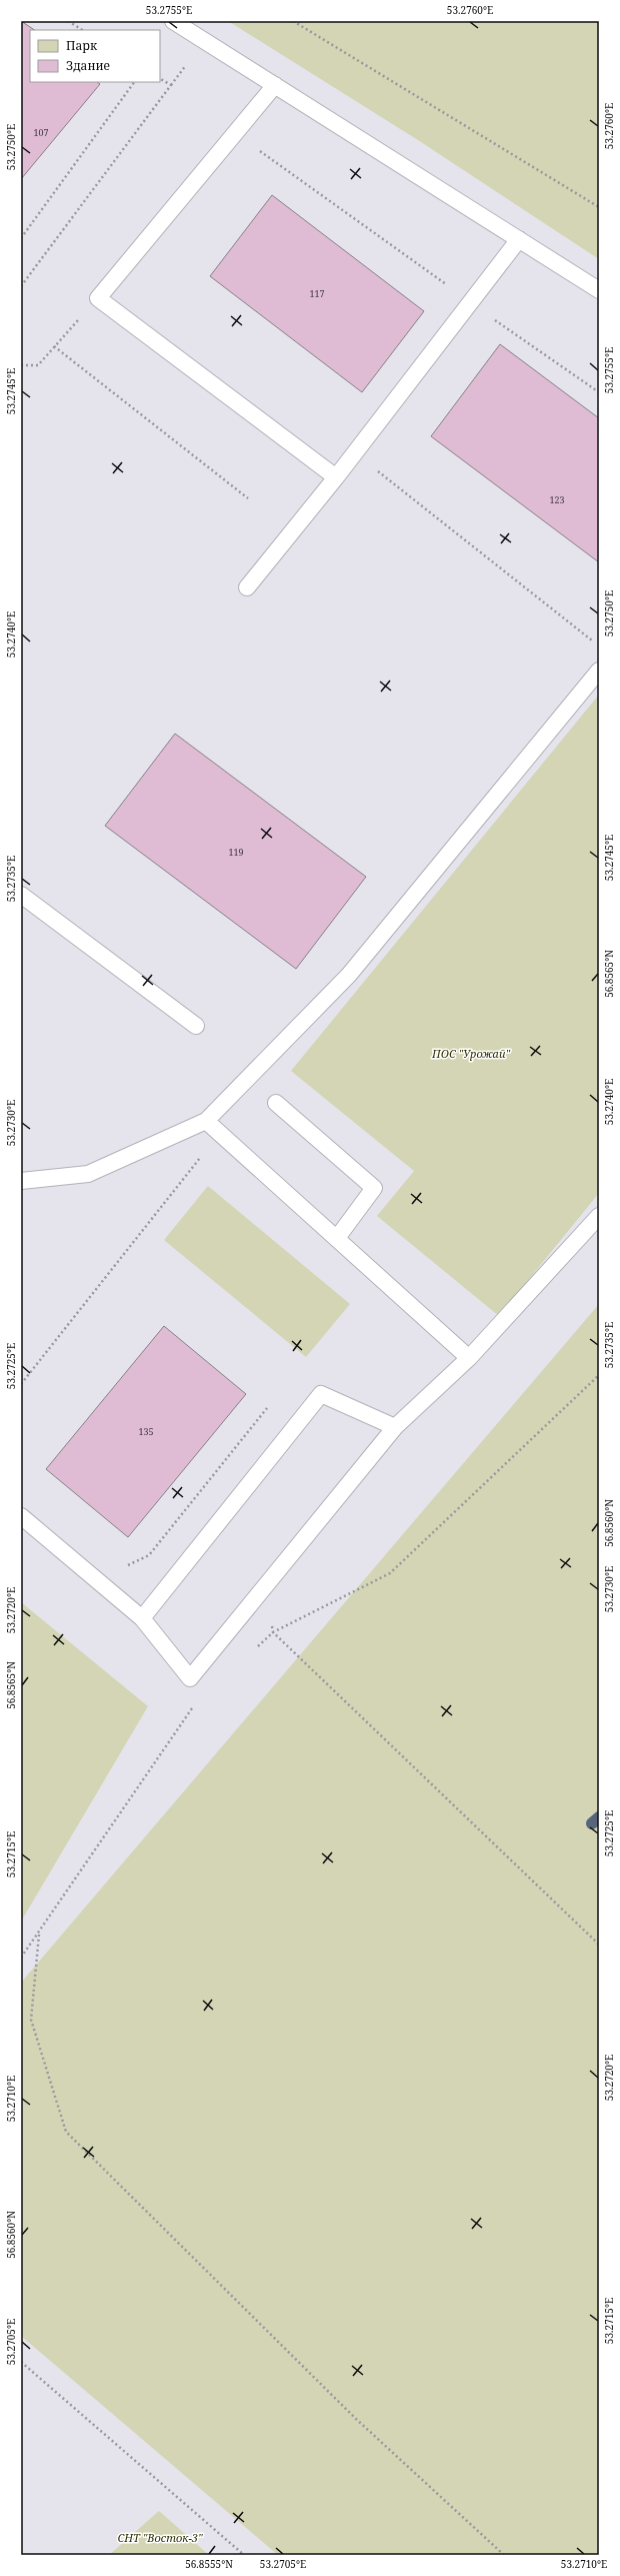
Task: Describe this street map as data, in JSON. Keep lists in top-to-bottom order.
{
  "parks": ["ПОС \"Урожай\"", "СНТ \"Восток-3\""],
  "house_numbers": [
    "107",
    "117",
    "123",
    "119",
    "135"
  ],
  "legend": ["Парк", "Здание"],
  "coordinates": [
    "53.2755°E",
    "53.2760°E",
    "53.2750°E",
    "53.2745°E",
    "53.2740°E",
    "53.2735°E",
    "56.8565°N",
    "53.2730°E",
    "53.2725°E",
    "56.8560°N",
    "53.2720°E",
    "53.2715°E",
    "53.2710°E",
    "53.2705°E",
    "56.8555°N"
  ]
}
